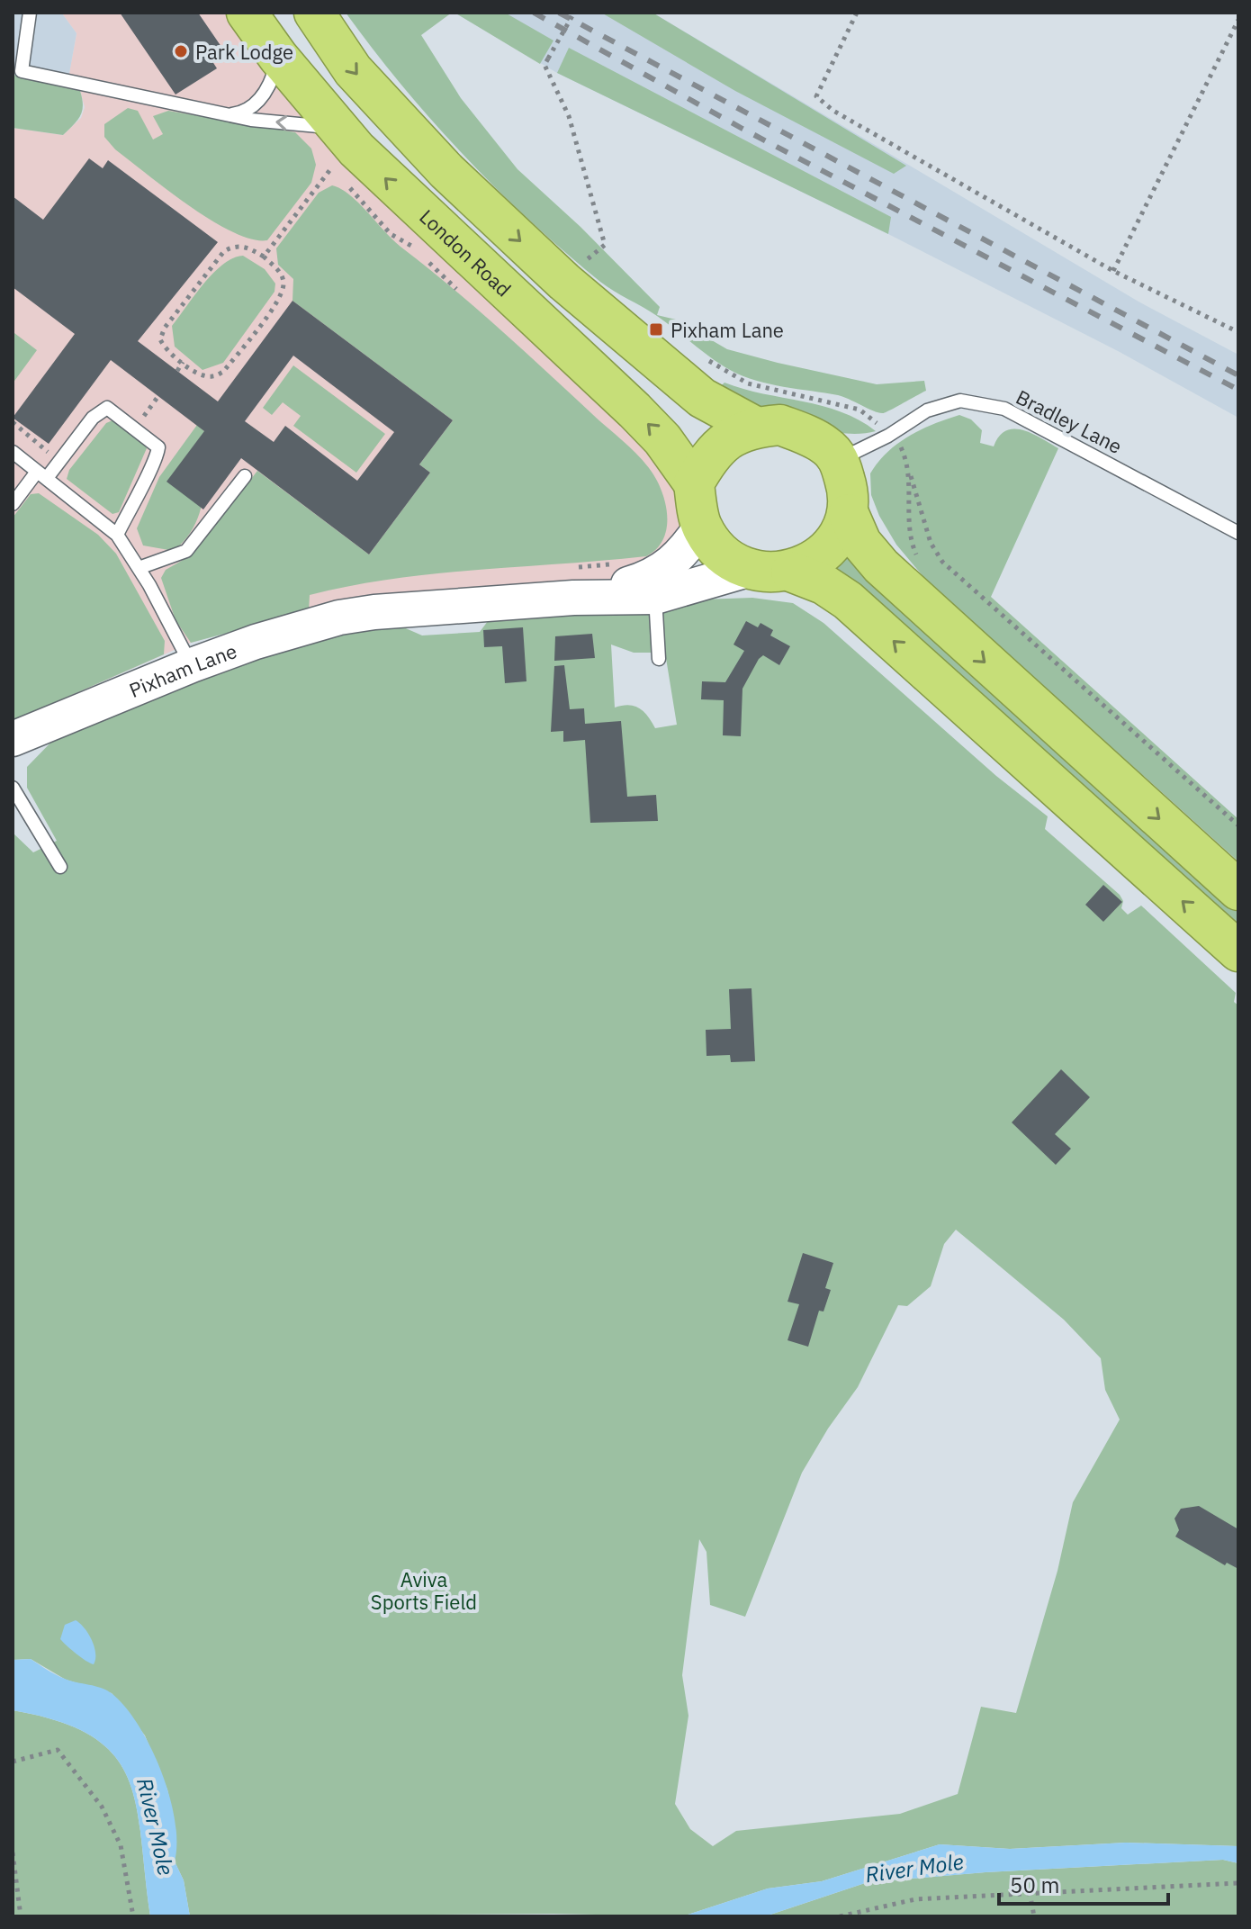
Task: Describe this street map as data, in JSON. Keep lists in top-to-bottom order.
{
  "streets": {
    "highway": ["London Road"],
    "main road": ["Pixham Lane"],
    "lane": ["Bradley Lane"]
  },
  "crossings": [
    ["London Road", "Bradley Lane"],
    ["London Road", "Pixham Lane"],
    ["Bradley Lane", "Pixham Lane"]
  ],
  "water": ["River Mole"],
  "parks": ["Aviva Sports Field"],
  "places": {
    "other": ["Park Lodge"],
    "transit": ["Pixham Lane"]
  },
  "scale_bar": "50 m"
}
